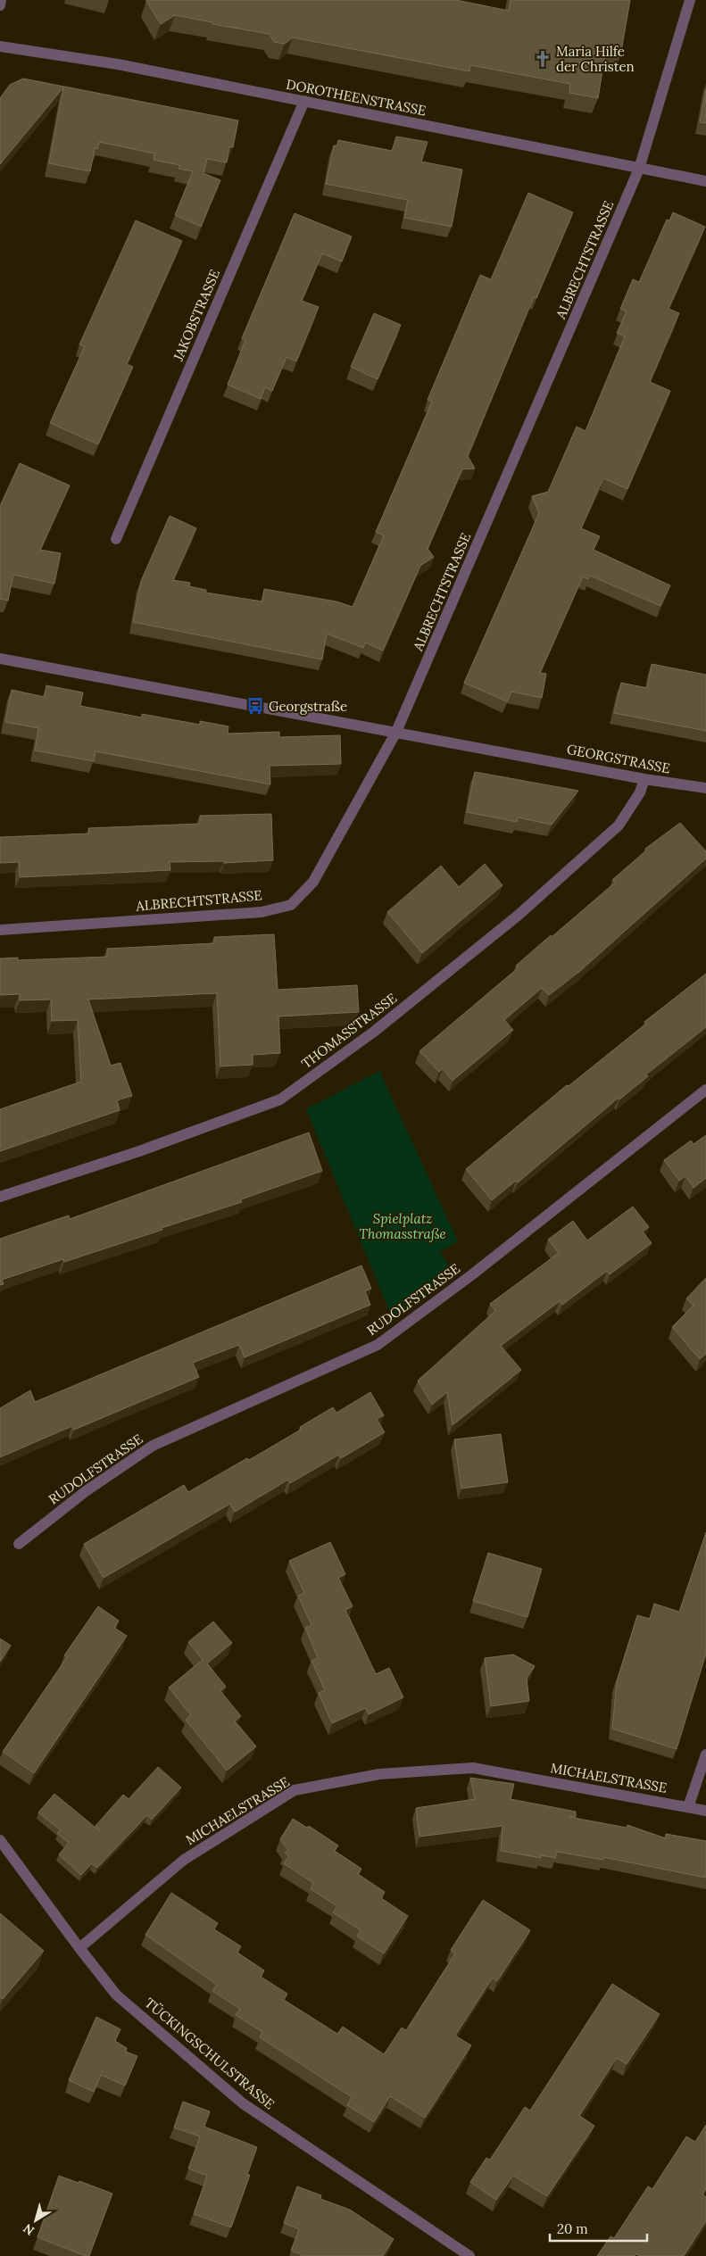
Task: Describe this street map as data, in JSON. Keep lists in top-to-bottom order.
{
  "streets": {
    "street": [
      "DOROTHEENSTRASSE",
      "ALBRECHTSTRASSE",
      "JAKOBSTRASSE",
      "GEORGSTRASSE",
      "THOMASSTRASSE",
      "RUDOLFSTRASSE",
      "MICHAELSTRASSE",
      "TÜCKINGSCHULSTRASSE"
    ]
  },
  "crossings": [
    ["DOROTHEENSTRASSE", "ALBRECHTSTRASSE"],
    ["DOROTHEENSTRASSE", "JAKOBSTRASSE"],
    ["ALBRECHTSTRASSE", "GEORGSTRASSE"],
    ["GEORGSTRASSE", "THOMASSTRASSE"],
    ["MICHAELSTRASSE", "TÜCKINGSCHULSTRASSE"]
  ],
  "parks": ["Spielplatz Thomasstraße"],
  "places": {
    "church": ["Maria Hilfe der Christen"],
    "bus stop": ["Georgstraße"]
  },
  "scale_bar": "20 m",
  "north": "bottom left"
}
